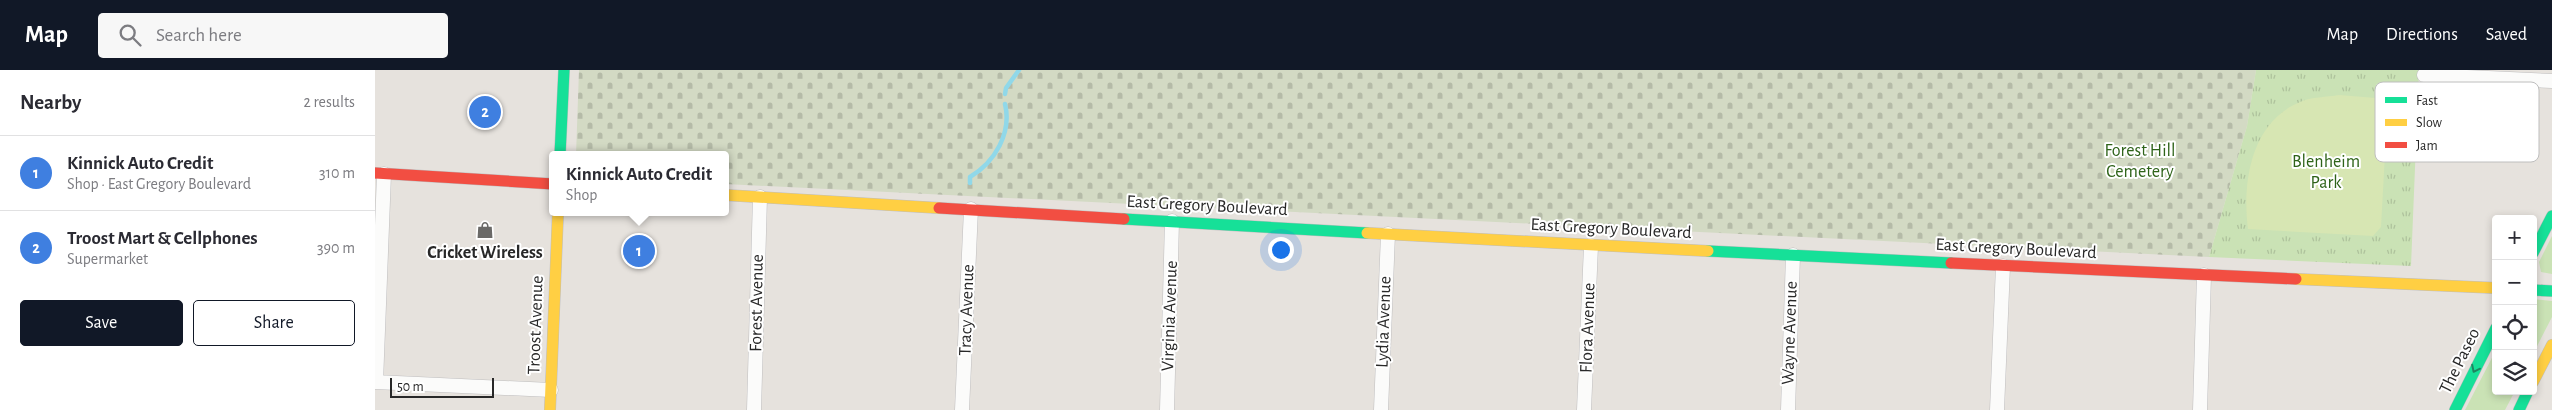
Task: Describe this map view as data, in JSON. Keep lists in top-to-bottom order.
{
  "streets": {
    "main road": ["East Gregory Boulevard", "Troost Avenue", "The Paseo"],
    "street": [
      "Forest Avenue",
      "Tracy Avenue",
      "Virginia Avenue",
      "Lydia Avenue",
      "Flora Avenue",
      "Wayne Avenue"
    ]
  },
  "crossings": [
    ["East Gregory Boulevard", "Forest Avenue"],
    ["East Gregory Boulevard", "Tracy Avenue"],
    ["East Gregory Boulevard", "Virginia Avenue"],
    ["East Gregory Boulevard", "Lydia Avenue"],
    ["East Gregory Boulevard", "Flora Avenue"],
    ["East Gregory Boulevard", "Wayne Avenue"]
  ],
  "parks": ["Forest Hill Cemetery", "Blenheim Park"],
  "places": {
    "shop": ["Cricket Wireless"]
  },
  "legend": ["Fast", "Slow", "Jam"],
  "scale_bar": "50 m",
  "page": {
    "header": "Map",
    "search": "Search here",
    "nav": ["Map", "Directions", "Saved"],
    "heading": ["Nearby", "2 results"],
    "pins": ["2", "1"],
    "list": [
      {
        "mark": "1",
        "name": "Kinnick Auto Credit",
        "note": "Shop · East Gregory Boulevard",
        "value": "310 m"
      },
      {
        "mark": "2",
        "name": "Troost Mart & Cellphones",
        "note": "Supermarket",
        "value": "390 m"
      }
    ],
    "popup": ["Kinnick Auto Credit", "Shop"],
    "map_buttons": ["+", "−"],
    "buttons": ["Save", "Share"],
    "scale": "50 m"
  }
}
